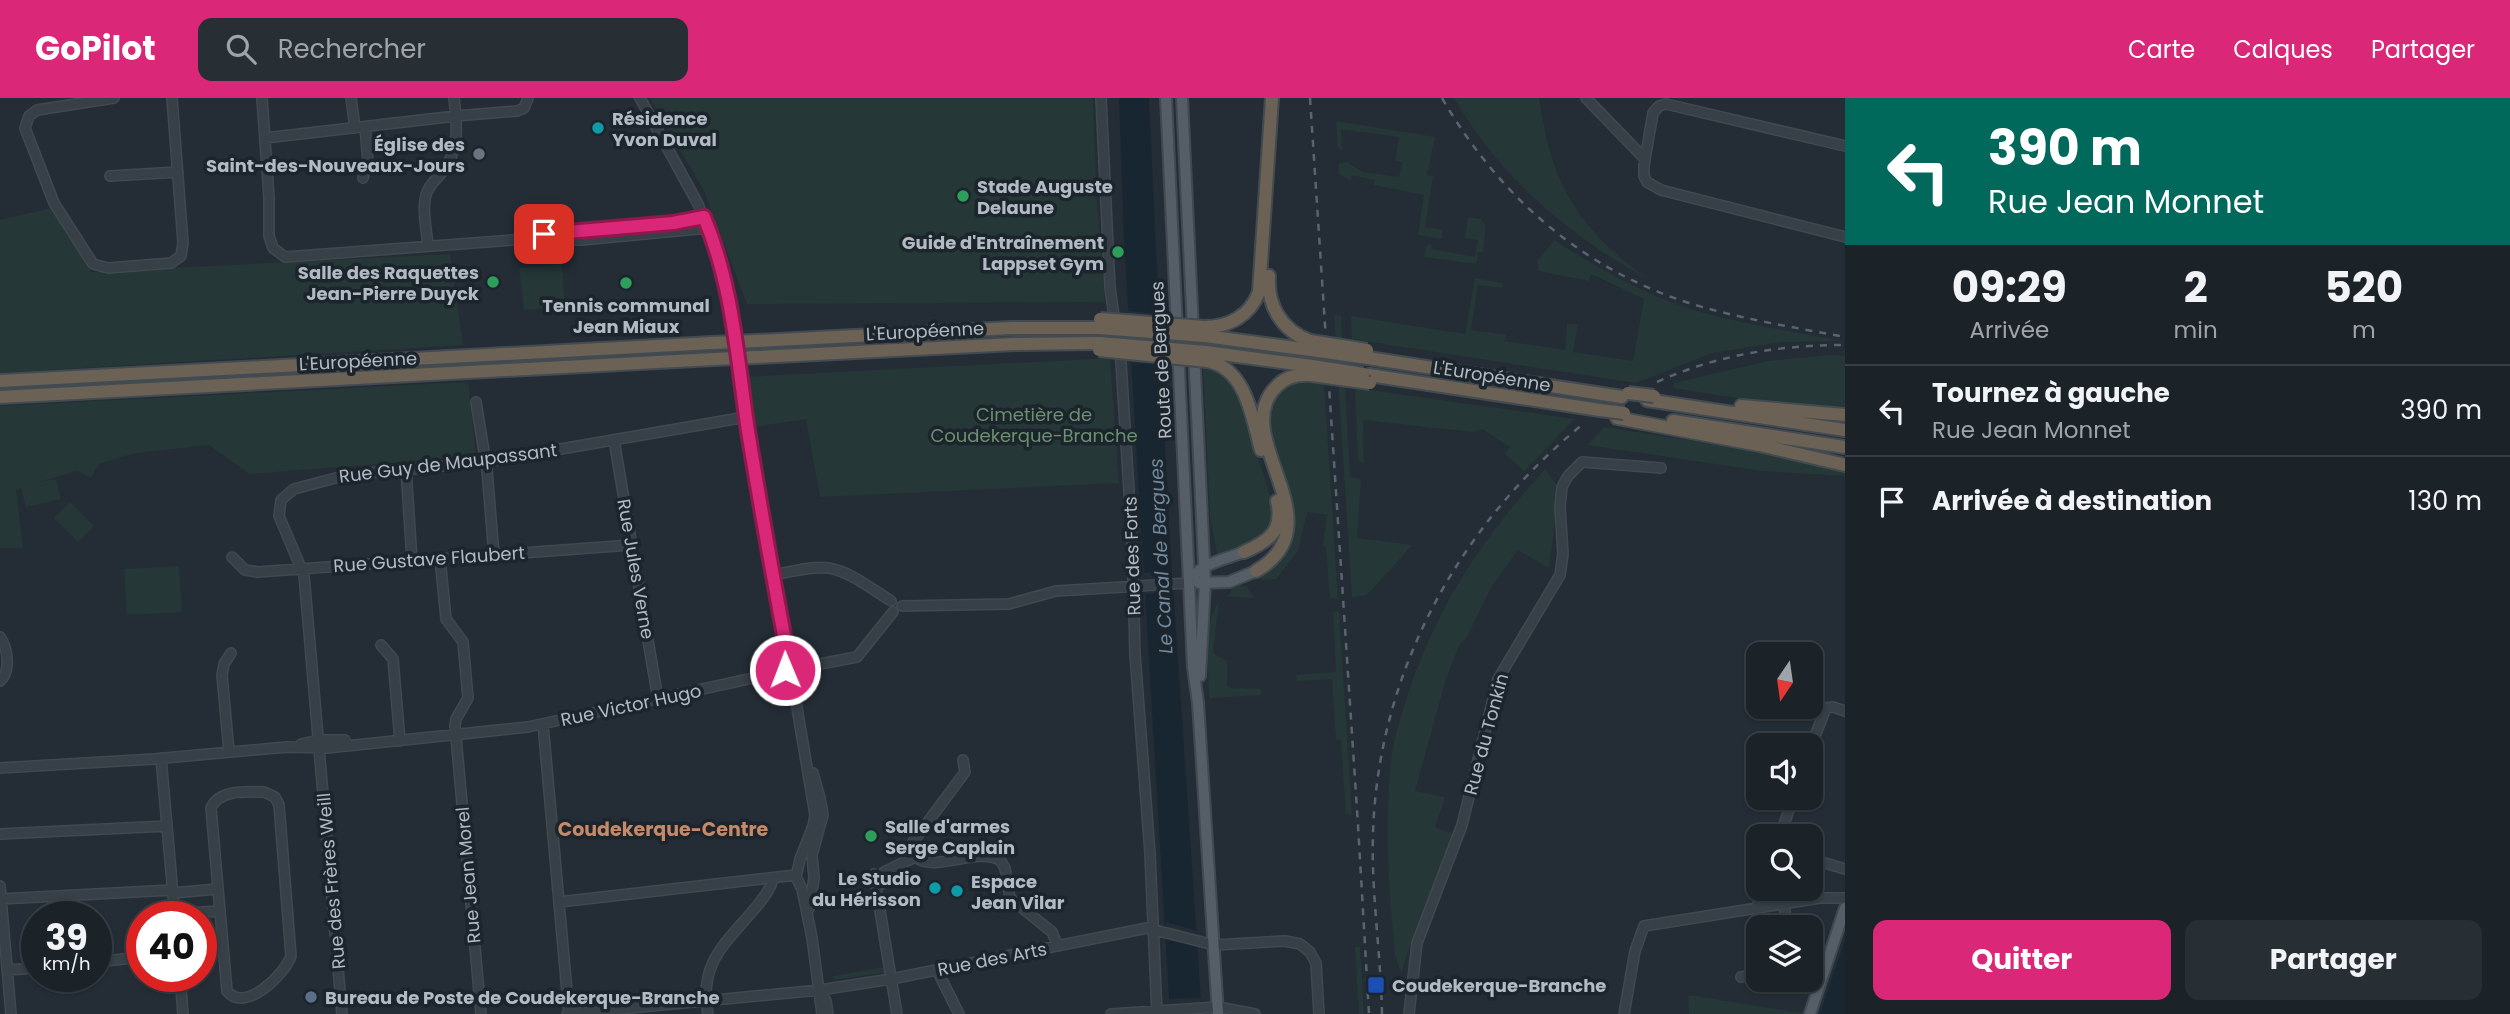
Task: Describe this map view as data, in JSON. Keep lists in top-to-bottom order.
{
  "streets": {
    "highway": ["L'Européenne"],
    "main road": ["Route de Bergues"],
    "street": [
      "Rue Guy de Maupassant",
      "Rue des Forts",
      "Rue Gustave Flaubert",
      "Rue Jules Verne",
      "Rue Victor Hugo",
      "Rue du Tonkin",
      "Rue Jean Morel",
      "Rue des Frères Weill",
      "Rue des Arts"
    ]
  },
  "crossings": [
    ["Rue Guy de Maupassant", "Rue Gustave Flaubert"],
    ["Rue Guy de Maupassant", "Rue Jules Verne"],
    ["Rue Guy de Maupassant", "Rue Victor Hugo"],
    ["Rue Guy de Maupassant", "Rue des Frères Weill"],
    ["Rue des Forts", "Rue des Arts"],
    ["Rue Gustave Flaubert", "Rue Jules Verne"],
    ["Rue Jules Verne", "Rue Victor Hugo"],
    ["Rue Victor Hugo", "Rue Jean Morel"],
    ["Rue Victor Hugo", "Rue des Frères Weill"]
  ],
  "districts": ["Coudekerque-Centre"],
  "water": ["Le Canal de Bergues"],
  "parks": ["Cimetière de Coudekerque-Branche"],
  "places": {
    "other": [
      "Résidence Yvon Duval",
      "Église des Saint-des-Nouveaux-Jours",
      "Stade Auguste Delaune",
      "Guide d'Entraînement Lappset Gym",
      "Salle des Raquettes Jean-Pierre Duyck",
      "Tennis communal Jean Miaux",
      "Salle d'armes Serge Caplain",
      "Le Studio du Hérisson",
      "Espace Jean Vilar",
      "Bureau de Poste de Coudekerque-Branche"
    ],
    "transit": ["Coudekerque-Branche"]
  },
  "north": "bottom",
  "page": {
    "header": "GoPilot",
    "search": "Rechercher",
    "nav": ["Carte", "Calques", "Partager"],
    "turn": ["390 m", "Rue Jean Monnet"],
    "eta": [
      "09:29",
      "Arrivée",
      "2",
      "min",
      "520",
      "m"
    ],
    "list": [
      {
        "name": "Tournez à gauche",
        "note": "Rue Jean Monnet",
        "value": "390 m"
      },
      {
        "name": "Arrivée à destination",
        "value": "130 m"
      }
    ],
    "speed": "39 km/h",
    "limit": "40",
    "buttons": ["Quitter", "Partager"]
  }
}
